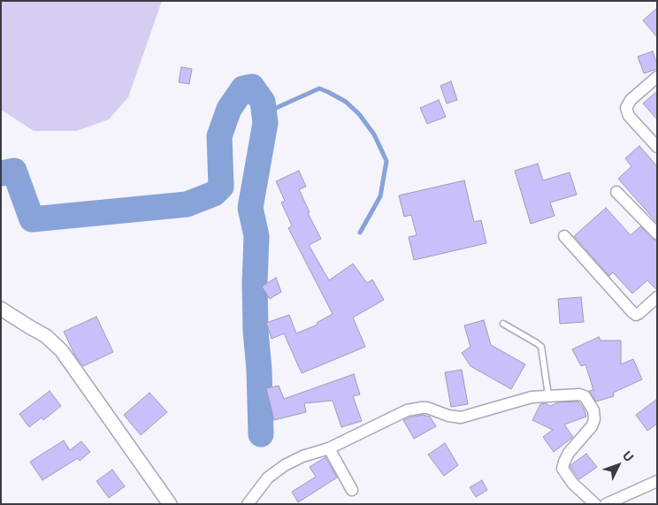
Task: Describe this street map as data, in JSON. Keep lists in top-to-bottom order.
{
  "north": "top right"
}
